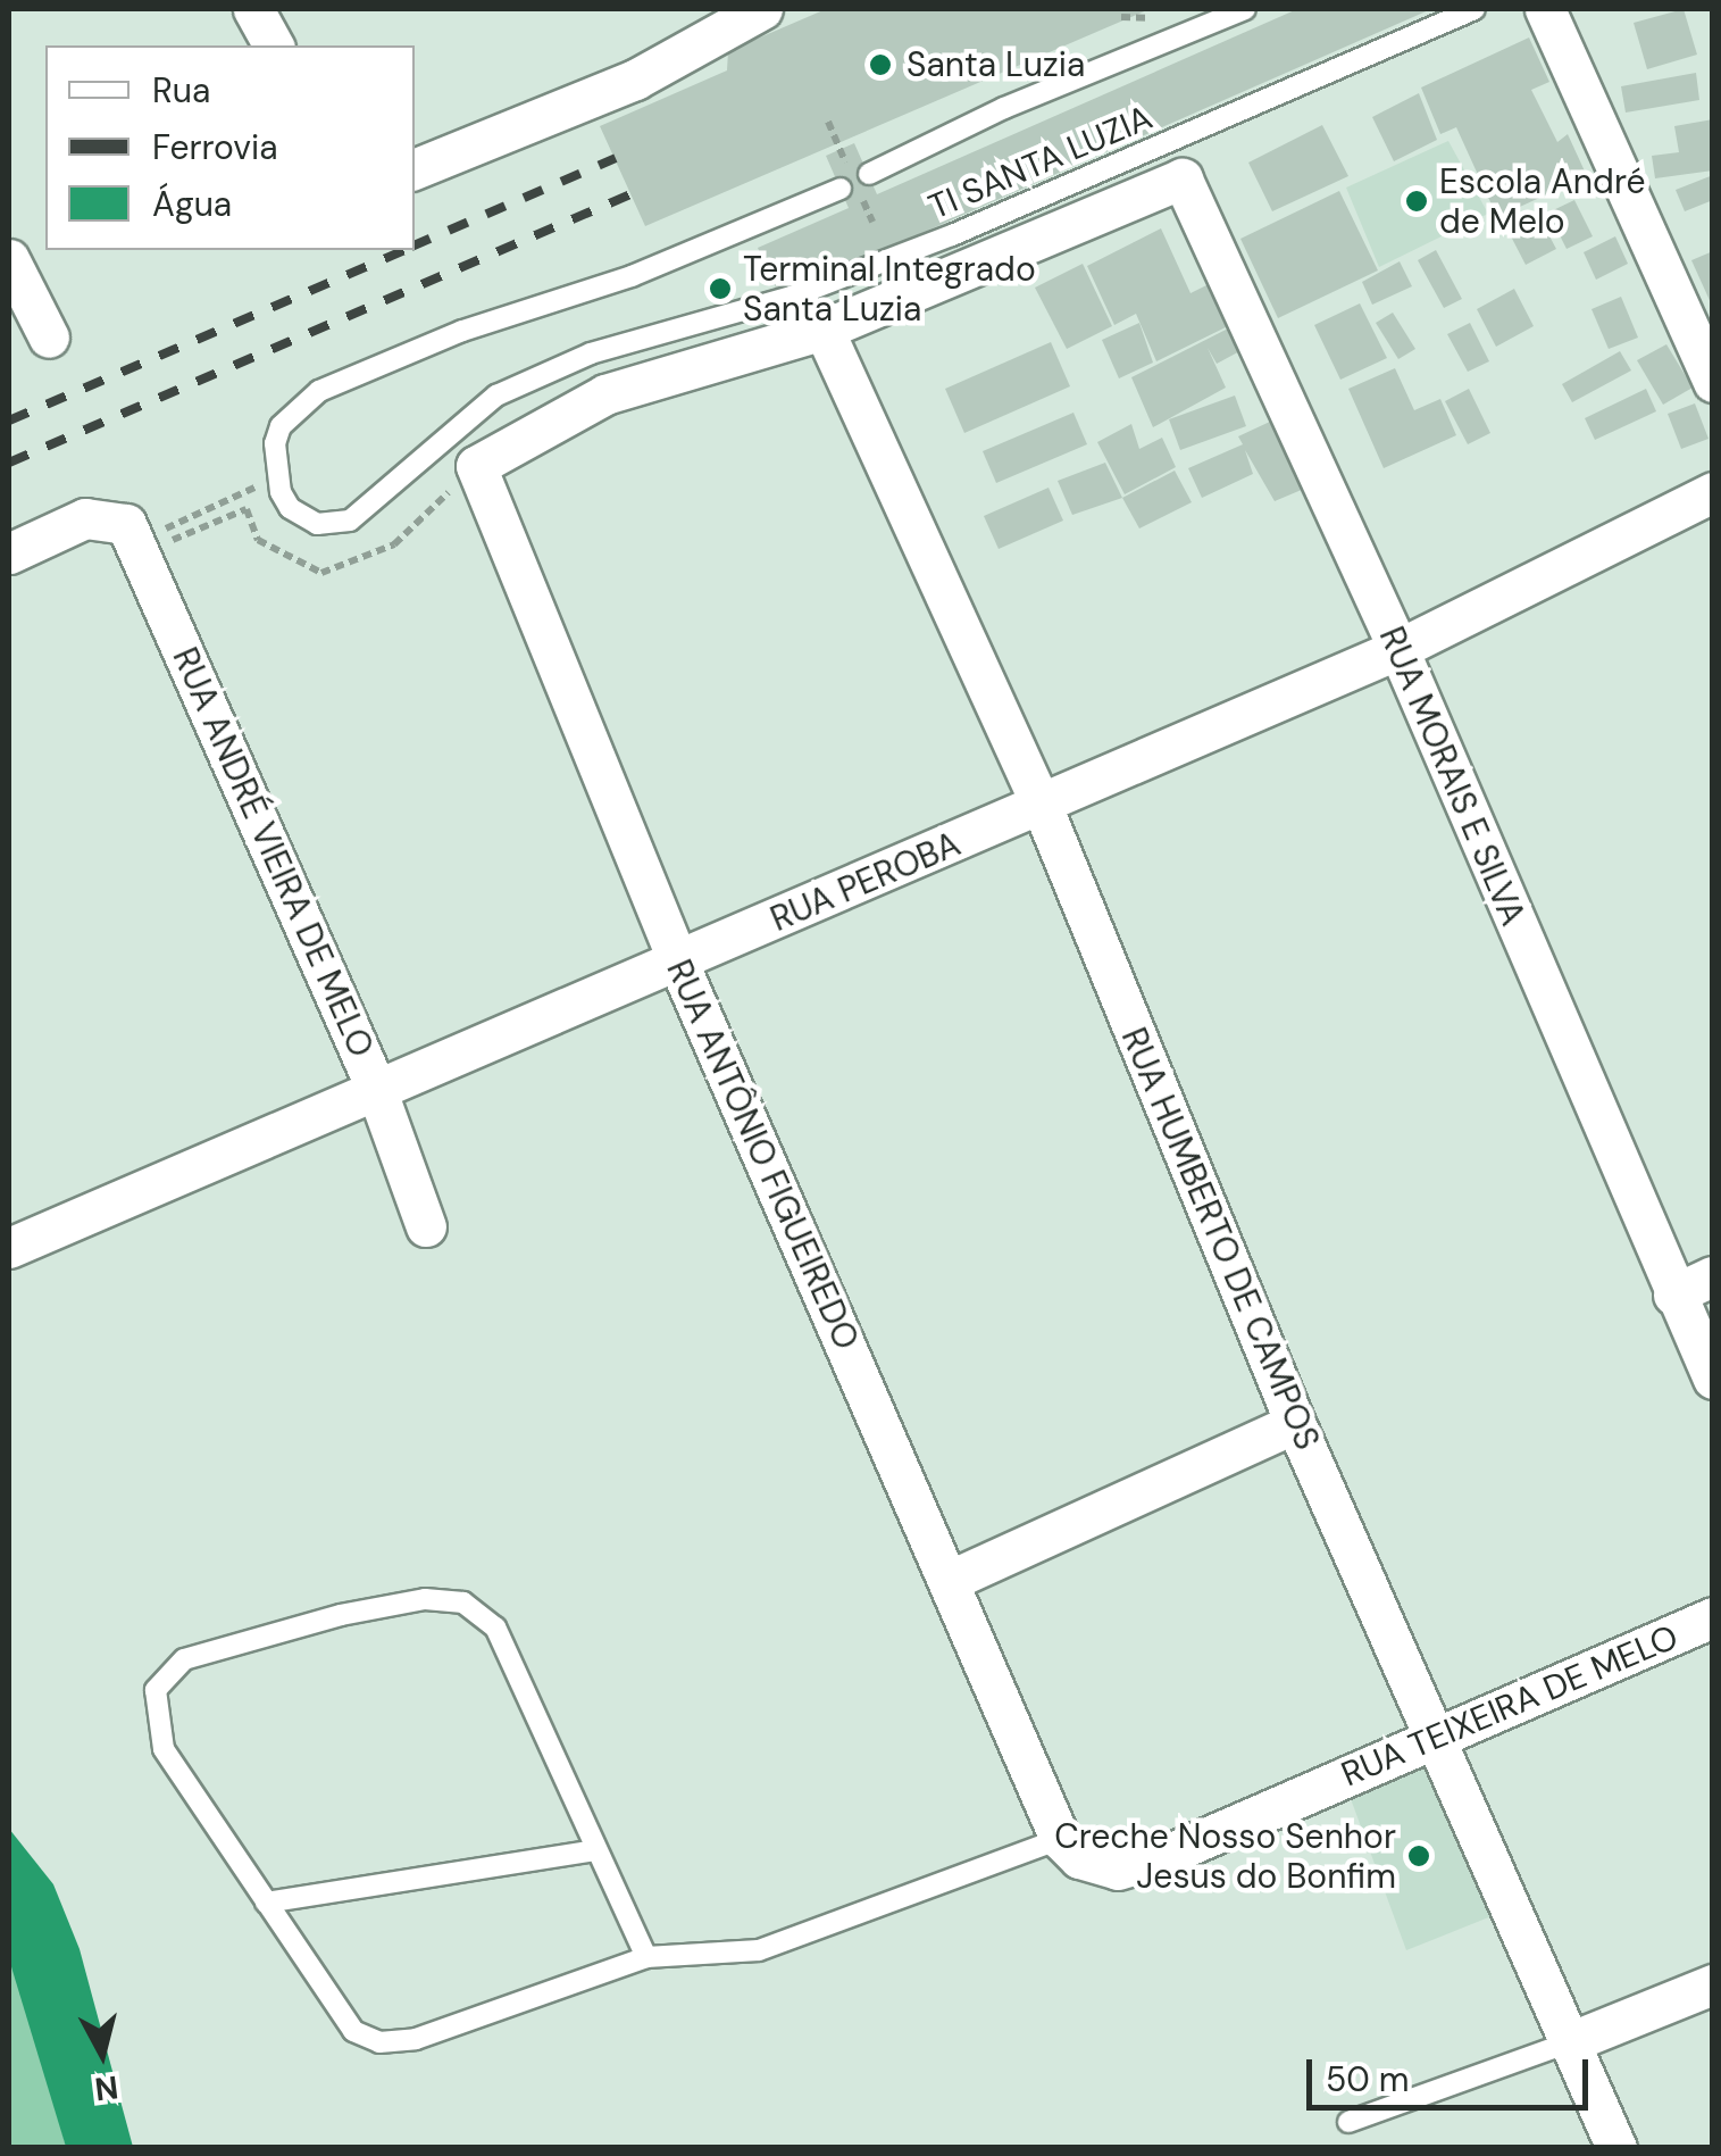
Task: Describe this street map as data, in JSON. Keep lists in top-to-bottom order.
{
  "streets": {
    "street": [
      "RUA MORAIS E SILVA",
      "RUA ANDRÉ VIEIRA DE MELO",
      "RUA PEROBA",
      "RUA ANTÔNIO FIGUEIREDO",
      "RUA HUMBERTO DE CAMPOS",
      "RUA TEIXEIRA DE MELO"
    ],
    "lane": ["TI SANTA LUZIA"]
  },
  "crossings": [
    ["RUA MORAIS E SILVA", "RUA PEROBA"],
    ["RUA MORAIS E SILVA", "RUA ANTÔNIO FIGUEIREDO"],
    ["RUA MORAIS E SILVA", "RUA HUMBERTO DE CAMPOS"],
    ["RUA ANDRÉ VIEIRA DE MELO", "RUA PEROBA"],
    ["RUA PEROBA", "RUA ANTÔNIO FIGUEIREDO"],
    ["RUA PEROBA", "RUA HUMBERTO DE CAMPOS"],
    ["RUA ANTÔNIO FIGUEIREDO", "RUA HUMBERTO DE CAMPOS"],
    ["RUA ANTÔNIO FIGUEIREDO", "RUA TEIXEIRA DE MELO"],
    ["RUA HUMBERTO DE CAMPOS", "RUA TEIXEIRA DE MELO"]
  ],
  "places": [
    "Santa Luzia",
    "Escola André de Melo",
    "Terminal Integrado Santa Luzia",
    "Creche Nosso Senhor Jesus do Bonfim"
  ],
  "legend": ["Rua", "Ferrovia", "Água"],
  "scale_bar": "50 m",
  "north": "bottom"
}
